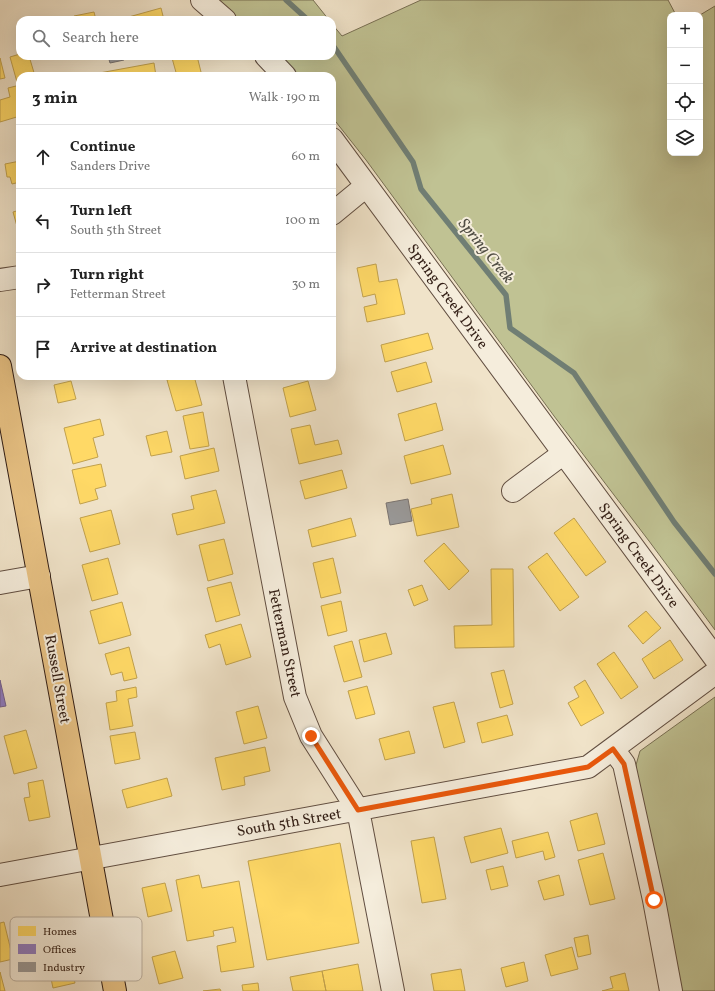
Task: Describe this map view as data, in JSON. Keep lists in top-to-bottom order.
{
  "streets": {
    "main road": ["Russell Street"],
    "street": ["Spring Creek Drive", "Fetterman Street", "South 5th Street"]
  },
  "crossings": [
    ["Fetterman Street", "South 5th Street"],
    ["Russell Street", "South 5th Street"]
  ],
  "water": ["Spring Creek"],
  "legend": ["Homes", "Offices", "Industry"],
  "page": {
    "map_buttons": ["+", "−"],
    "search": "Search here",
    "heading": ["3 min", "Walk · 190 m"],
    "list": [
      ["Continue", "Sanders Drive", "60 m"],
      ["Turn left", "South 5th Street", "100 m"],
      ["Turn right", "Fetterman Street", "30 m"],
      "Arrive at destination"
    ]
  }
}
